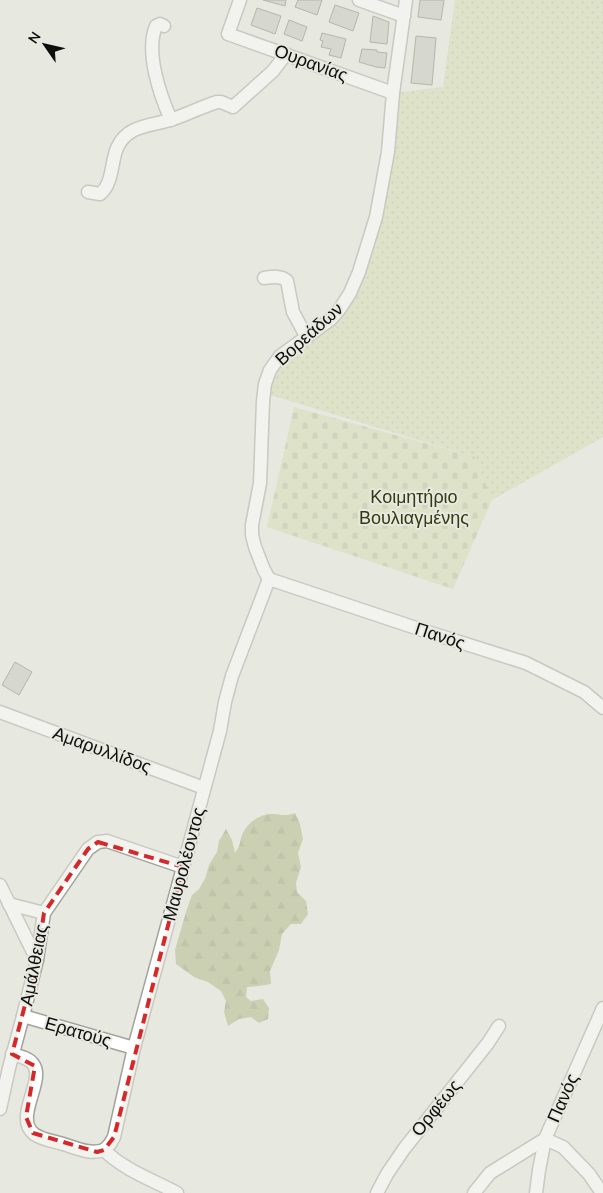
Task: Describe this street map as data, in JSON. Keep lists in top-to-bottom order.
{
  "streets": {
    "street": [
      "Ουρανίας",
      "Βορεάδων",
      "Πανός",
      "Αμαρυλλίδος",
      "Μαυρολέοντος",
      "Αμάλθειας",
      "Ερατούς",
      "Ορφέως"
    ]
  },
  "crossings": [
    ["Ουρανίας", "Βορεάδων"],
    ["Βορεάδων", "Πανός"],
    ["Βορεάδων", "Μαυρολέοντος"],
    ["Πανός", "Μαυρολέοντος"],
    ["Αμαρυλλίδος", "Μαυρολέοντος"],
    ["Μαυρολέοντος", "Αμάλθειας"],
    ["Μαυρολέοντος", "Ερατούς"],
    ["Αμάλθειας", "Ερατούς"]
  ],
  "parks": ["Κοιμητήριο Βουλιαγμένης"],
  "north": "top left"
}
